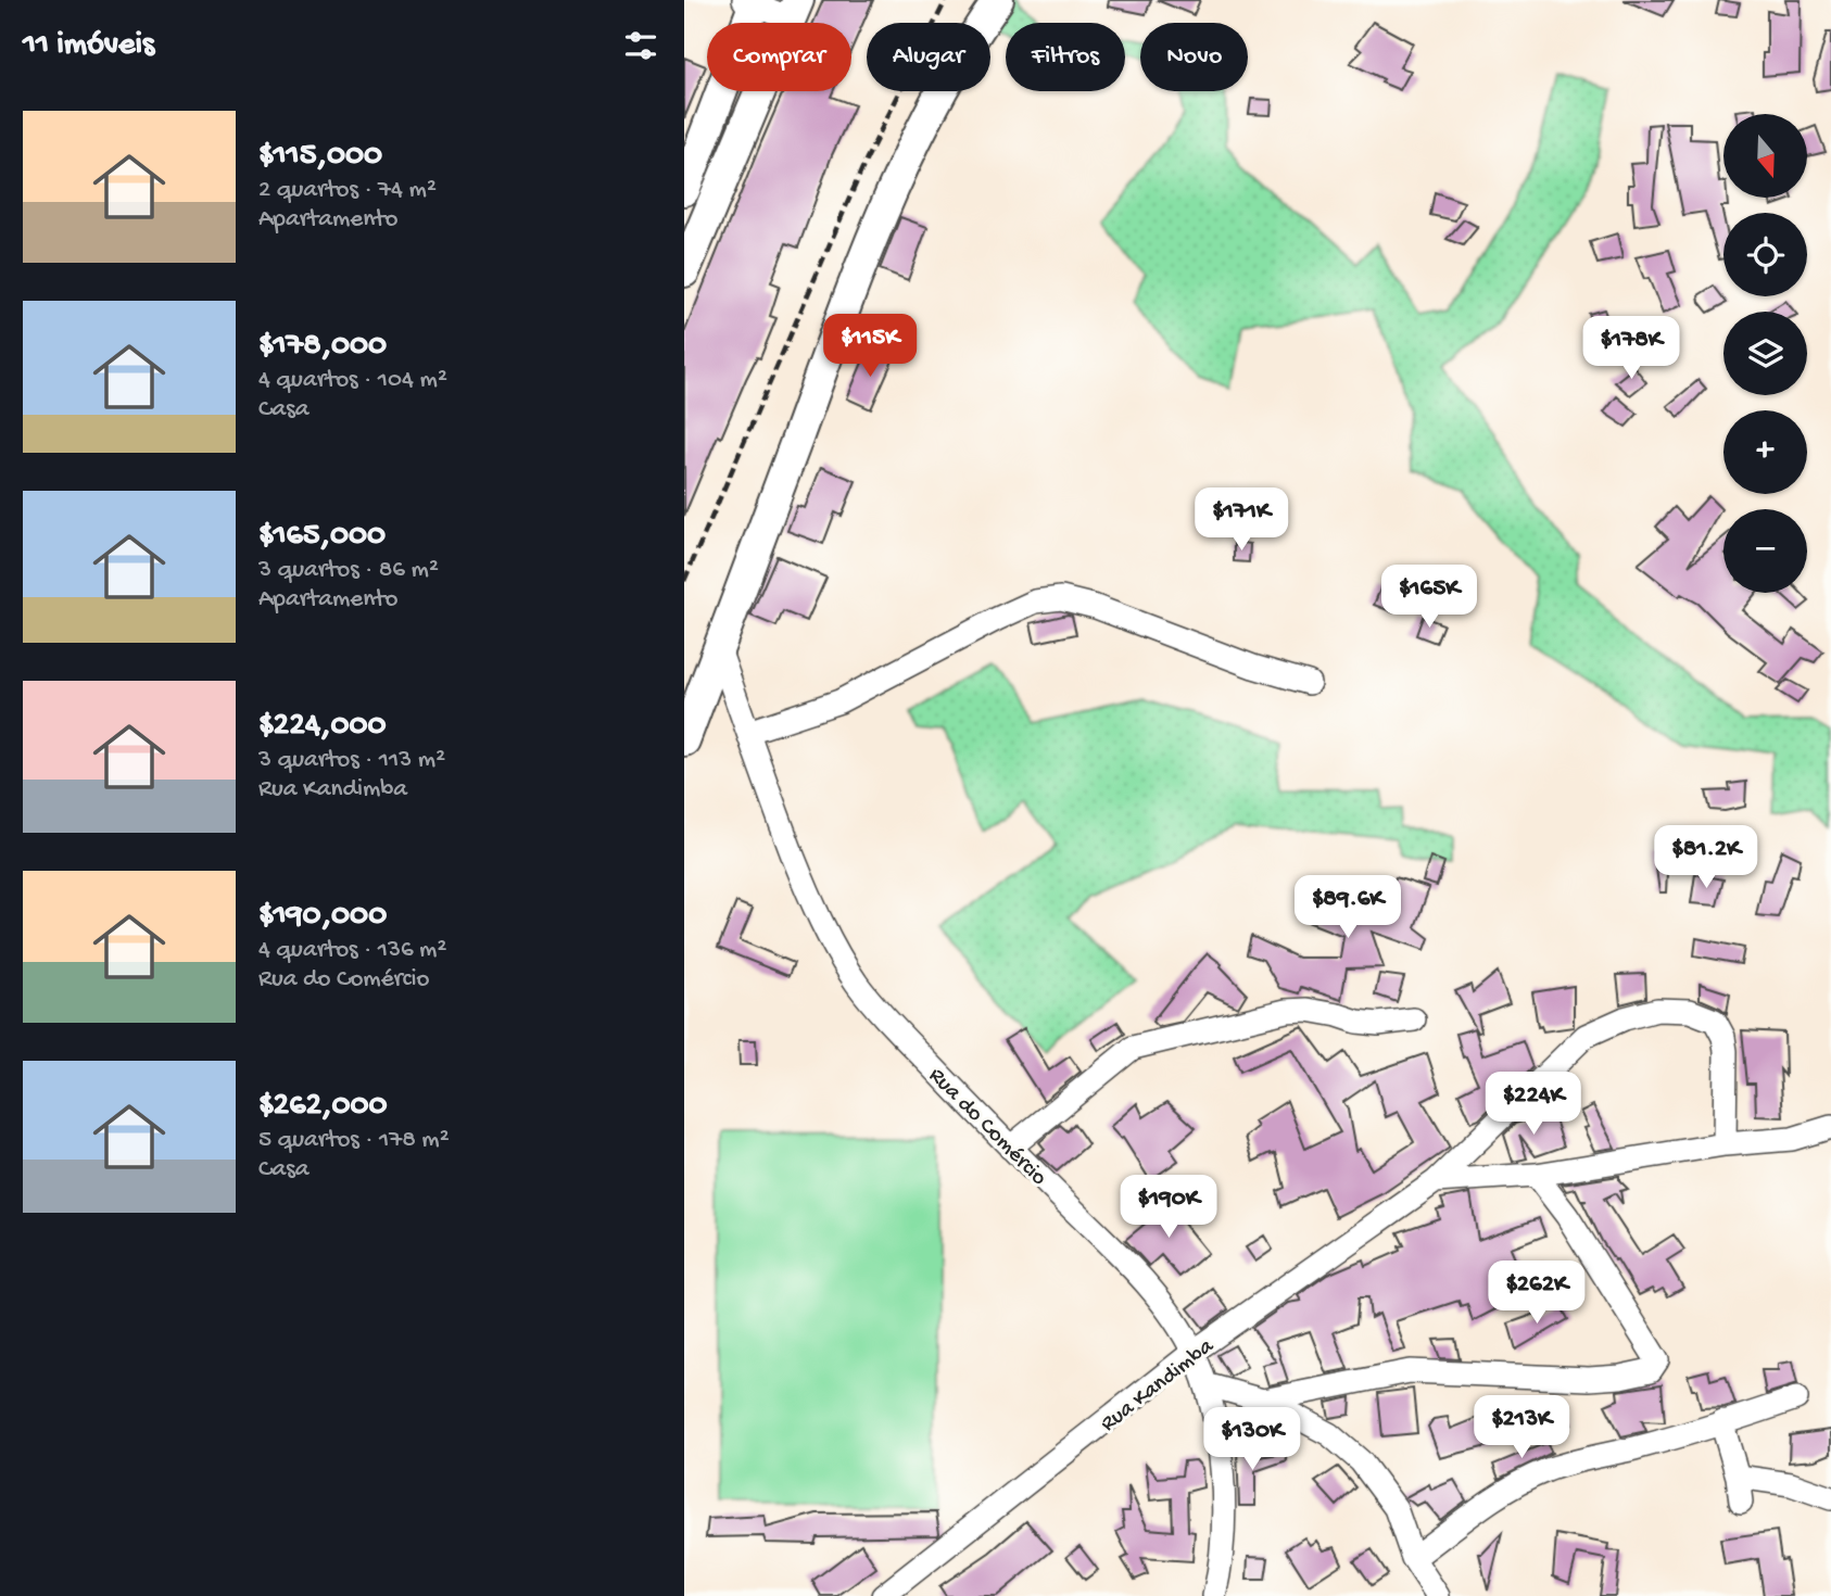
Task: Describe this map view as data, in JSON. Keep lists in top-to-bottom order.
{
  "streets": {
    "street": ["Rua do Comércio", "Rua Kandimba"]
  },
  "crossings": [
    ["Rua do Comércio", "Rua Kandimba"]
  ],
  "north": "bottom",
  "page": {
    "heading": "11 imóveis",
    "chip": [
      "Comprar",
      "Alugar",
      "Filtros",
      "Novo"
    ],
    "list": [
      {
        "name": "$115,000",
        "note": "2 quartos · 74 m² · Apartamento"
      },
      {
        "name": "$178,000",
        "note": "4 quartos · 104 m² · Casa"
      },
      {
        "name": "$165,000",
        "note": "3 quartos · 86 m² · Apartamento"
      },
      {
        "name": "$224,000",
        "note": "3 quartos · 113 m² · Rua Kandimba"
      },
      {
        "name": "$190,000",
        "note": "4 quartos · 136 m² · Rua do Comércio"
      },
      {
        "name": "$262,000",
        "note": "5 quartos · 178 m² · Casa"
      }
    ],
    "map_buttons": ["+", "−"],
    "price": [
      "$115K",
      "$178K",
      "$171K",
      "$165K",
      "$81.2K",
      "$89.6K",
      "$224K",
      "$190K",
      "$262K",
      "$213K",
      "$130K"
    ]
  }
}
